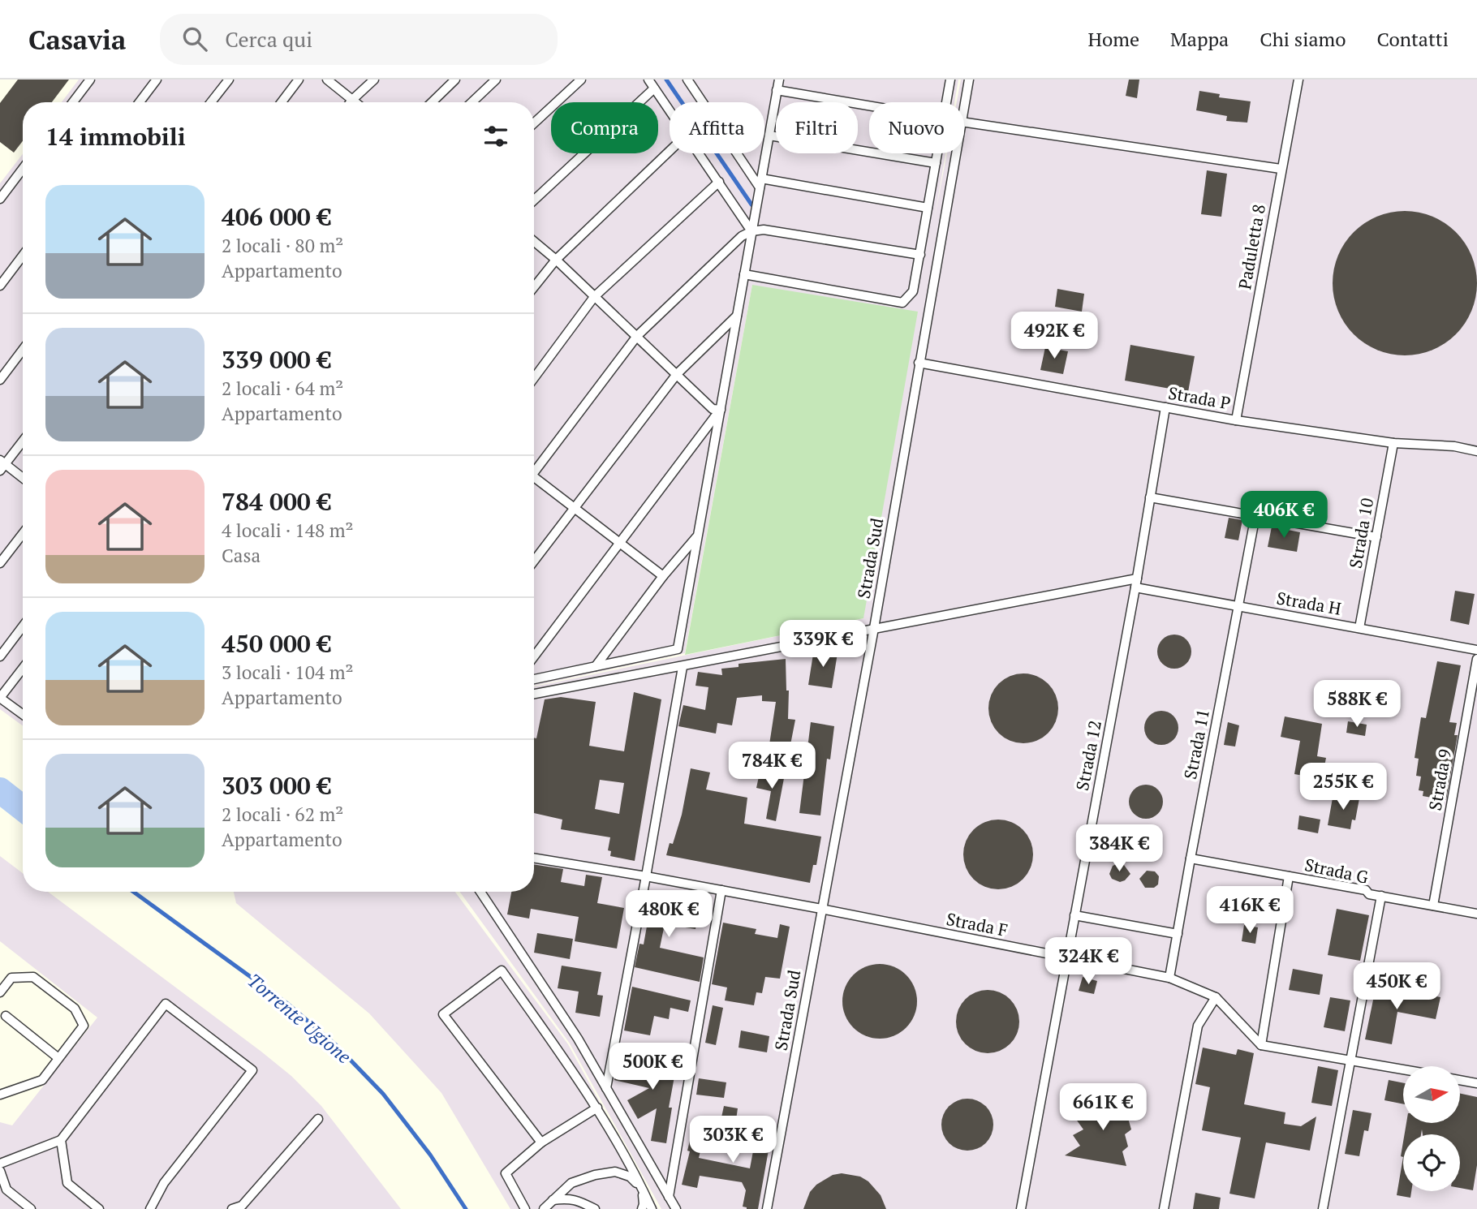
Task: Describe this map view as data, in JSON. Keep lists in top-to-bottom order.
{
  "streets": {
    "lane": [
      "Paduletta 8",
      "Strada P",
      "Strada 10",
      "Strada Sud",
      "Strada H",
      "Strada 11",
      "Strada 12",
      "Strada 9",
      "Strada G",
      "Strada F"
    ]
  },
  "crossings": [
    ["Paduletta 8", "Strada P"],
    ["Strada P", "Strada 10"],
    ["Strada P", "Strada Sud"],
    ["Strada P", "Strada 12"],
    ["Strada 10", "Strada H"],
    ["Strada Sud", "Strada F"],
    ["Strada H", "Strada 11"],
    ["Strada H", "Strada 12"],
    ["Strada 11", "Strada G"],
    ["Strada 11", "Strada F"],
    ["Strada 12", "Strada F"],
    ["Strada 9", "Strada G"]
  ],
  "water": ["Torrente Ugione"],
  "north": "right",
  "page": {
    "header": "Casavia",
    "search": "Cerca qui",
    "nav": [
      "Home",
      "Mappa",
      "Chi siamo",
      "Contatti"
    ],
    "chip": [
      "Compra",
      "Affitta",
      "Filtri",
      "Nuovo"
    ],
    "heading": "14 immobili",
    "list": [
      {
        "name": "406 000 €",
        "note": "2 locali · 80 m² · Appartamento"
      },
      {
        "name": "339 000 €",
        "note": "2 locali · 64 m² · Appartamento"
      },
      {
        "name": "784 000 €",
        "note": "4 locali · 148 m² · Casa"
      },
      {
        "name": "450 000 €",
        "note": "3 locali · 104 m² · Appartamento"
      },
      {
        "name": "303 000 €",
        "note": "2 locali · 62 m² · Appartamento"
      }
    ],
    "price": [
      "492K €",
      "406K €",
      "339K €",
      "588K €",
      "784K €",
      "255K €",
      "384K €",
      "416K €",
      "480K €",
      "324K €",
      "450K €",
      "500K €",
      "661K €",
      "303K €"
    ]
  }
}
